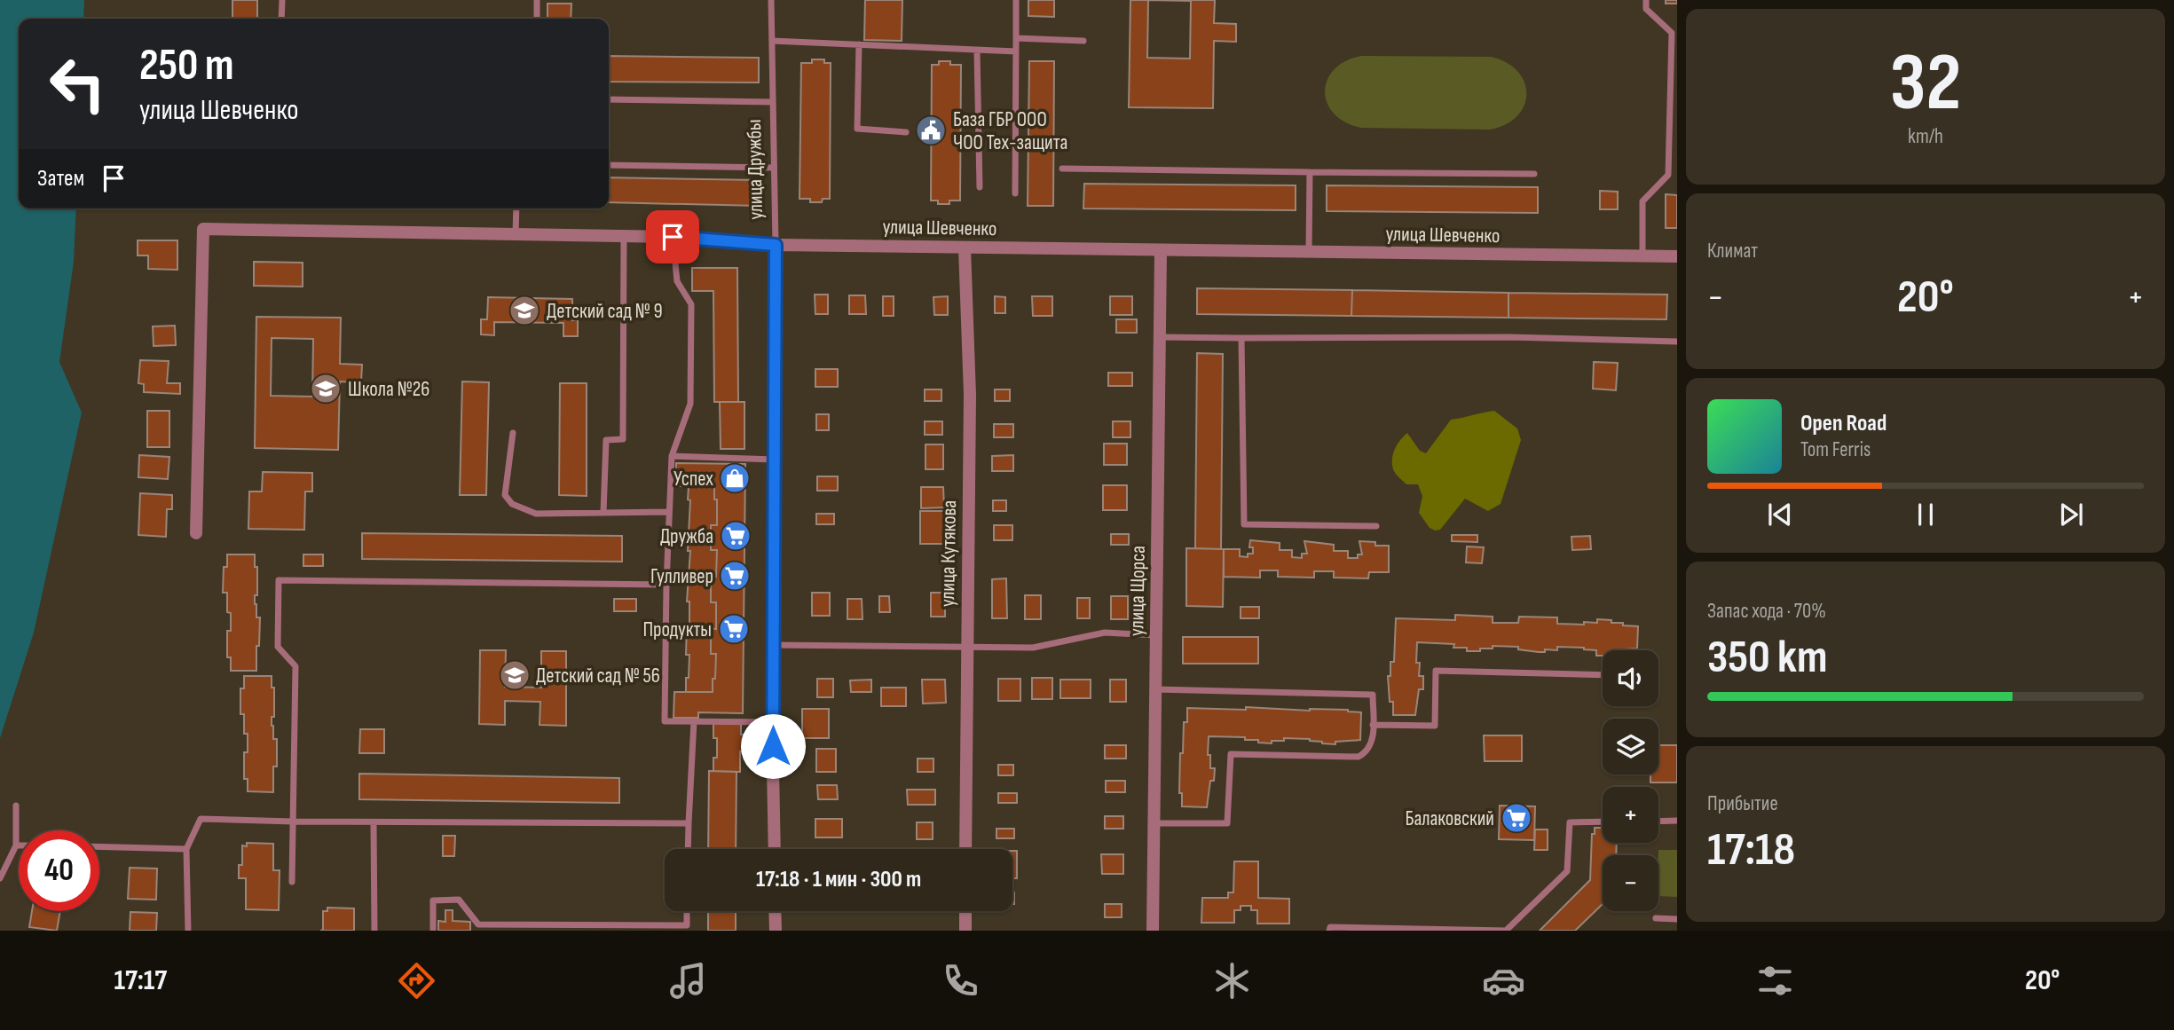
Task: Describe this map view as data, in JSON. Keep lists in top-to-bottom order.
{
  "streets": {
    "street": [
      "улица Дружбы",
      "улица Шевченко",
      "улица Кутякова",
      "улица Щорса"
    ]
  },
  "crossings": [
    ["улица Дружбы", "улица Шевченко"],
    ["улица Шевченко", "улица Кутякова"],
    ["улица Шевченко", "улица Щорса"]
  ],
  "places": {
    "public building": ["База ГБР ООО ЧОО Тех-защита"],
    "school or university": ["Детский сад № 9", "Школа №26", "Детский сад № 56"],
    "shop": ["Успех"],
    "supermarket": [
      "Дружба",
      "Гулливер",
      "Продукты",
      "Балаковский"
    ]
  },
  "page": {
    "tile": [
      ["32", "km/h"],
      "Климат",
      ["Запас хода · 70%", "350 km"],
      ["Прибытие", "17:18"]
    ],
    "turn": ["250 m", "улица Шевченко"],
    "then": "Затем",
    "heat": ["−", "20°", "+"],
    "song": ["Open Road", "Tom Ferris"],
    "map_buttons": ["+", "−"],
    "limit": "40",
    "trip": "17:18 · 1 мин · 300 m",
    "tabs": ["17:17", "20°"]
  }
}
